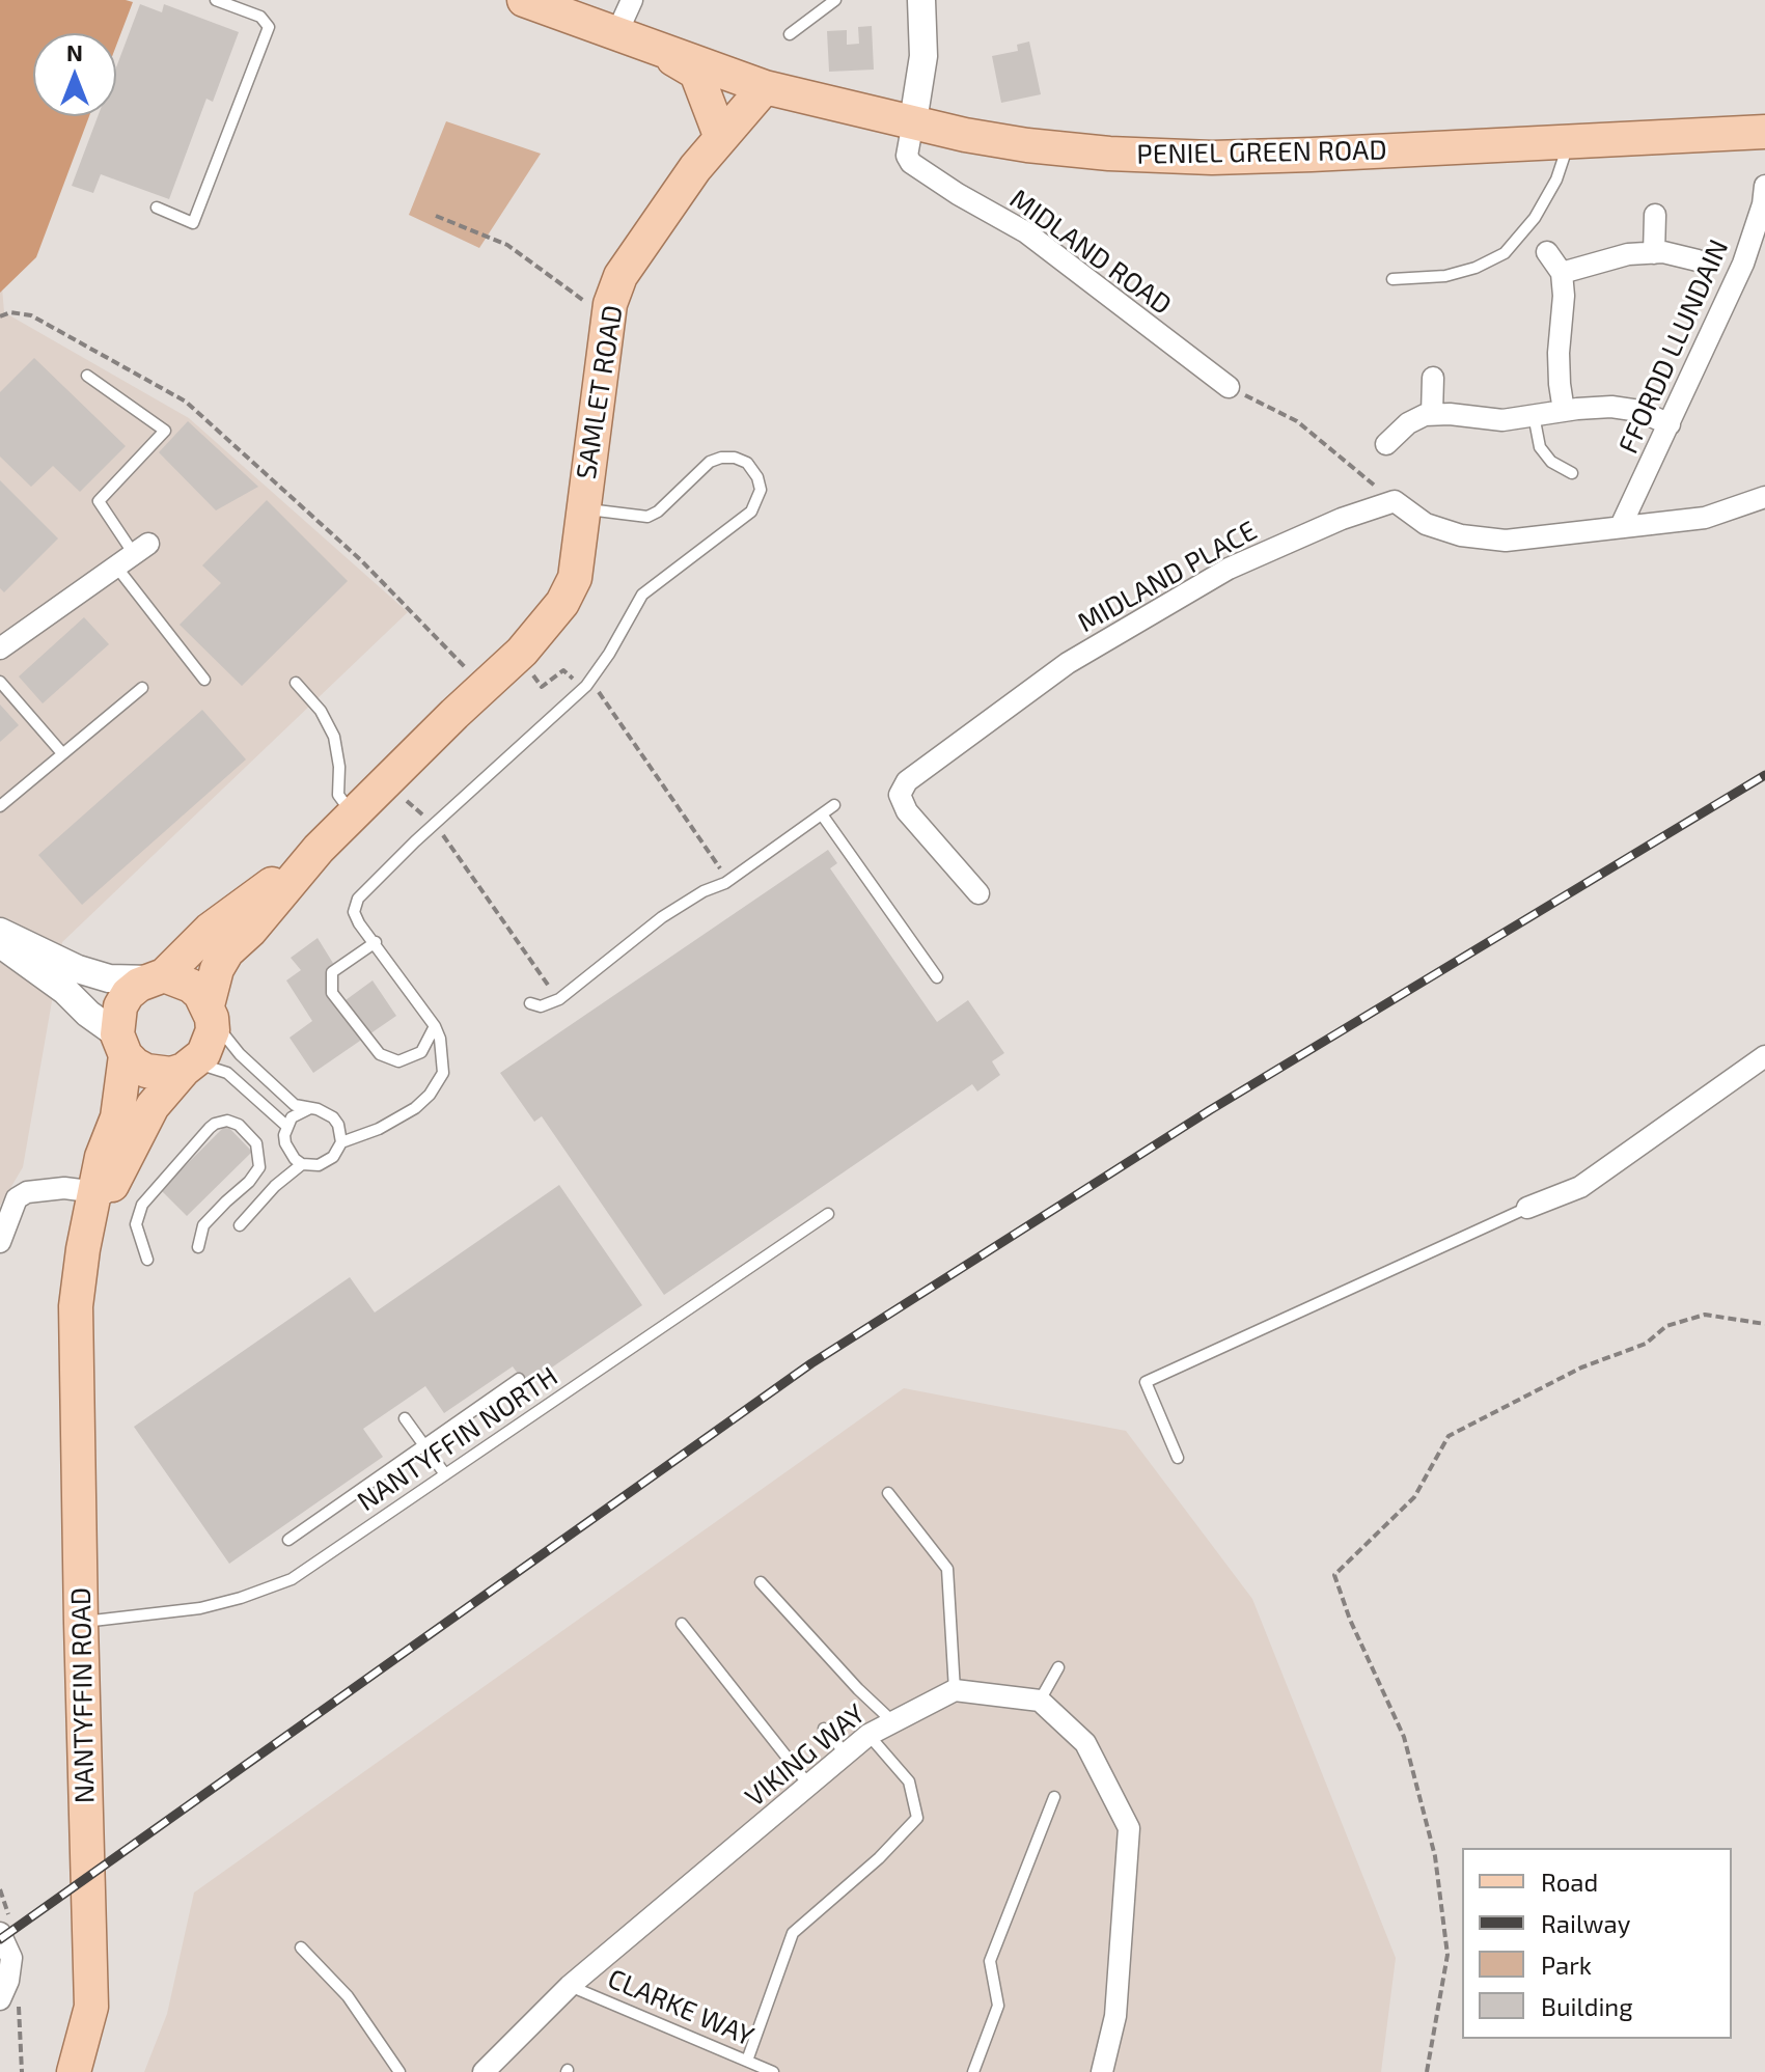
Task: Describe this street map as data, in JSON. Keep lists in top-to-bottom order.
{
  "streets": {
    "main road": ["PENIEL GREEN ROAD", "SAMLET ROAD", "NANTYFFIN ROAD"],
    "street": [
      "MIDLAND ROAD",
      "FFORDD LLUNDAIN",
      "MIDLAND PLACE",
      "VIKING WAY"
    ],
    "lane": ["NANTYFFIN NORTH", "CLARKE WAY"]
  },
  "crossings": [
    ["PENIEL GREEN ROAD", "MIDLAND ROAD"],
    ["PENIEL GREEN ROAD", "SAMLET ROAD"],
    ["SAMLET ROAD", "NANTYFFIN ROAD"],
    ["NANTYFFIN NORTH", "NANTYFFIN ROAD"],
    ["VIKING WAY", "CLARKE WAY"]
  ],
  "legend": [
    "Road",
    "Railway",
    "Park",
    "Building"
  ],
  "north": "top"
}
